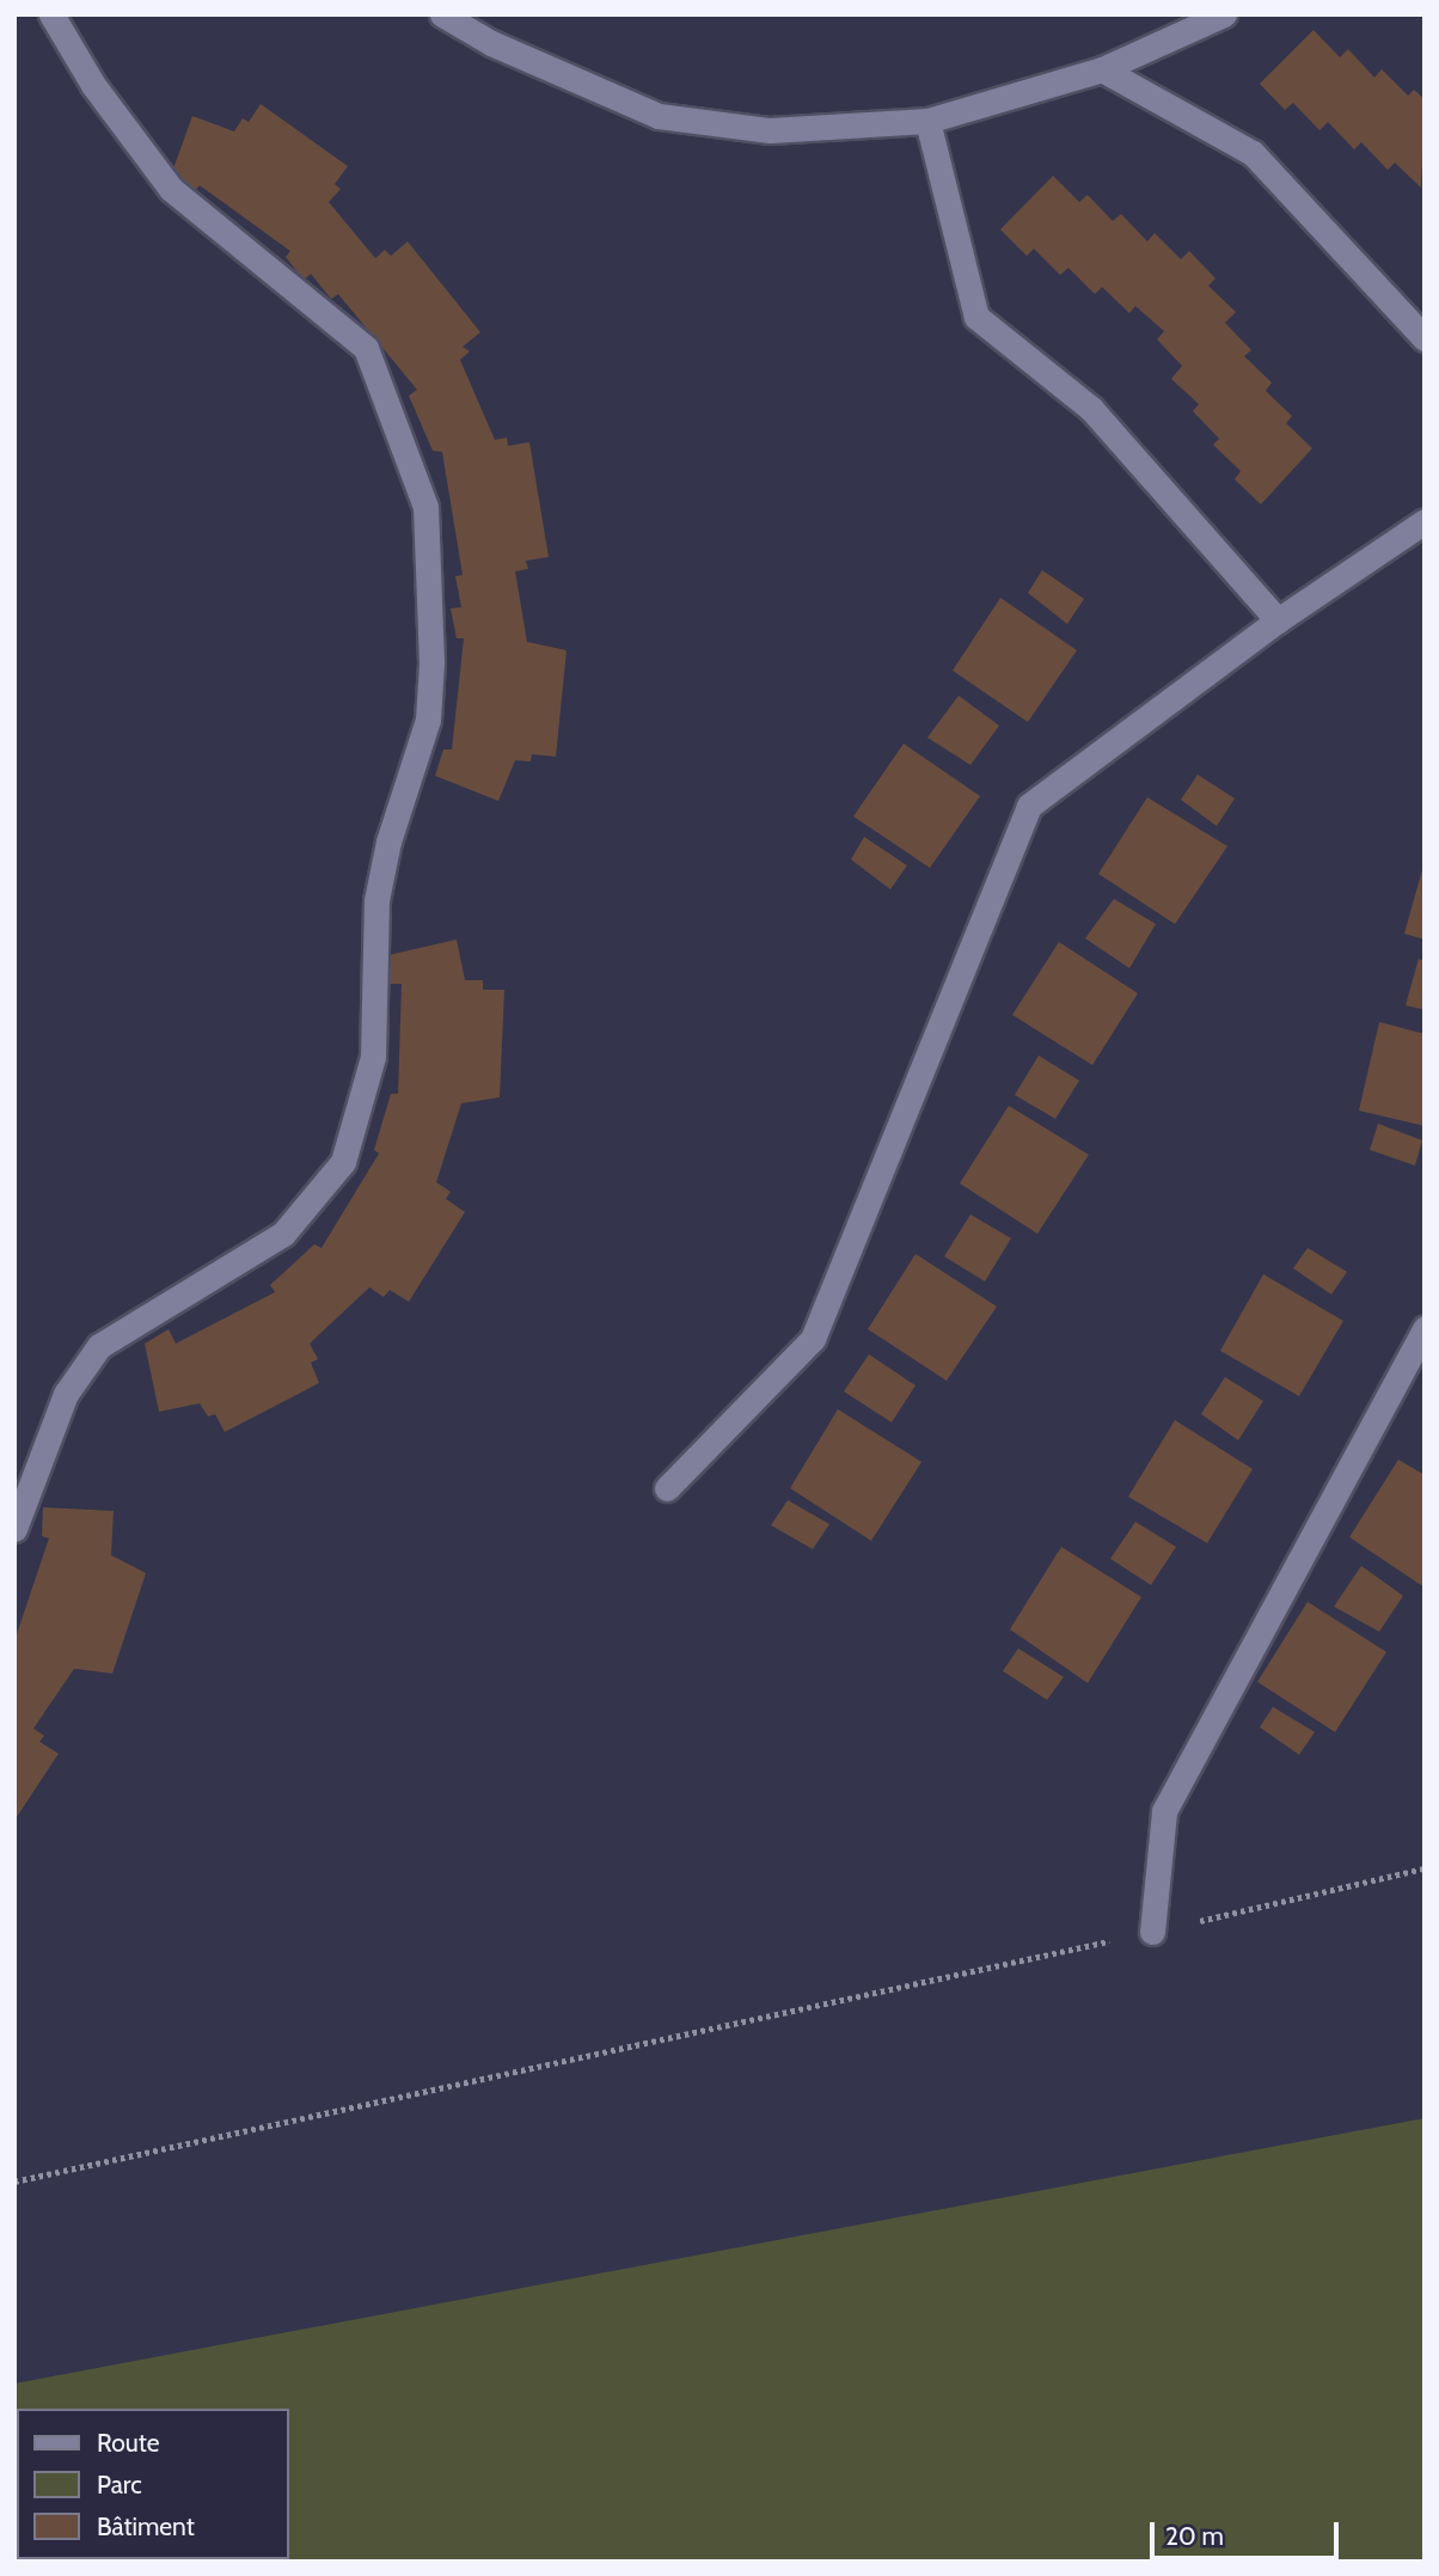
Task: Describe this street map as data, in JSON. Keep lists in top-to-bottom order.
{
  "legend": ["Route", "Parc", "Bâtiment"],
  "scale_bar": "20 m"
}
